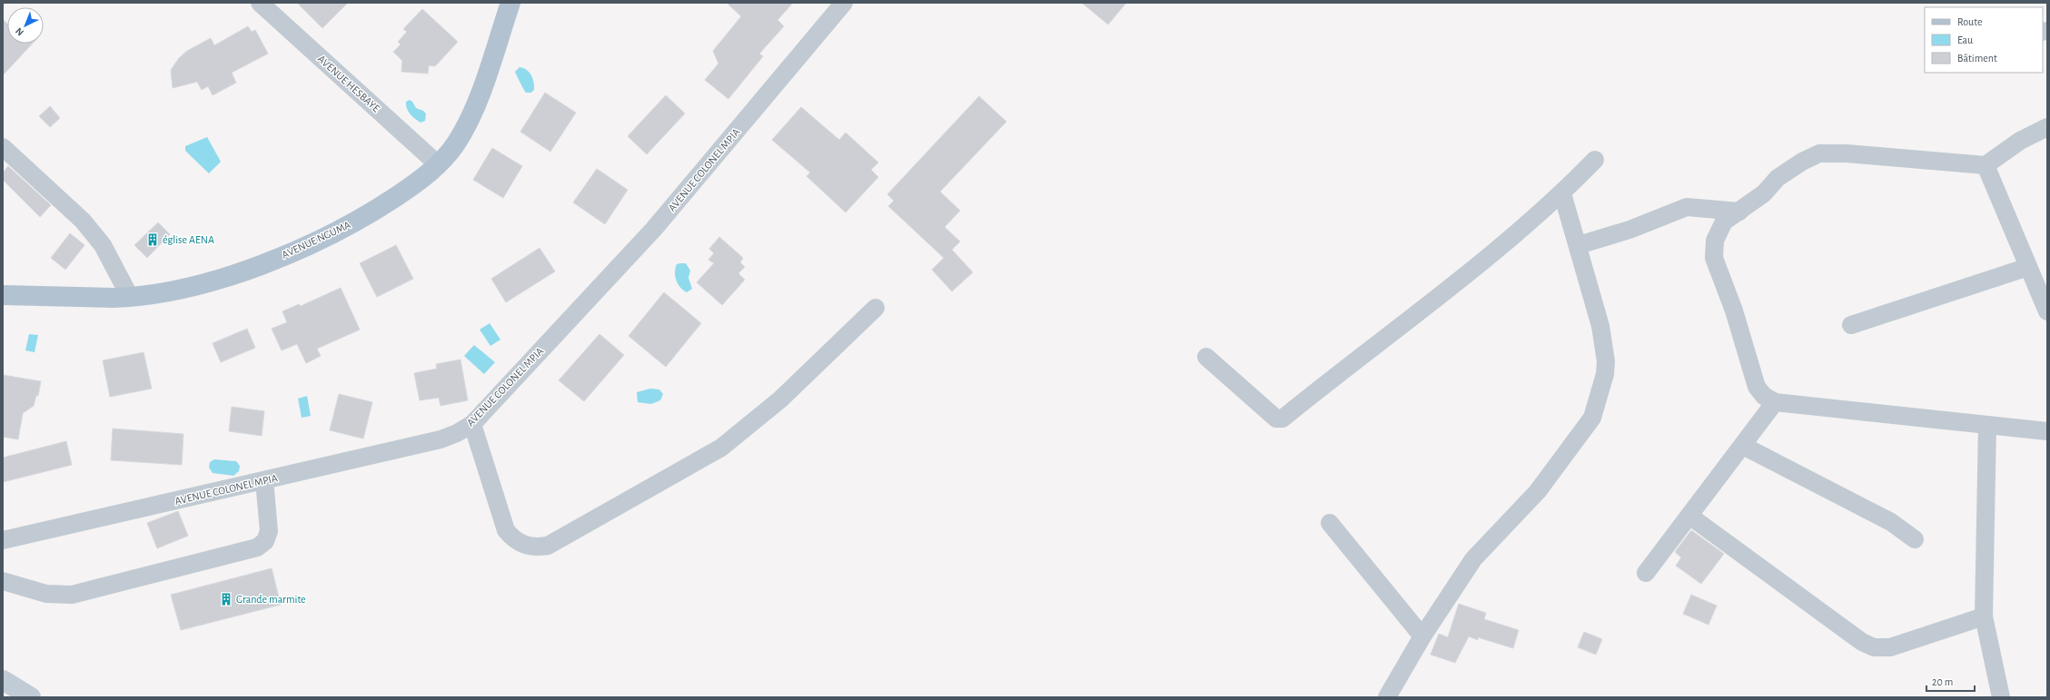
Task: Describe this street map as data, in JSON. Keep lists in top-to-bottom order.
{
  "streets": {
    "main road": ["AVENUE NGUMA"],
    "street": ["AVENUE HESBAYE", "AVENUE COLONEL MPIA"]
  },
  "crossings": [
    ["AVENUE HESBAYE", "AVENUE NGUMA"]
  ],
  "places": {
    "building": ["église AENA", "Grande marmite"]
  },
  "legend": ["Route", "Eau", "Bâtiment"],
  "scale_bar": "20 m",
  "north": "bottom left"
}
